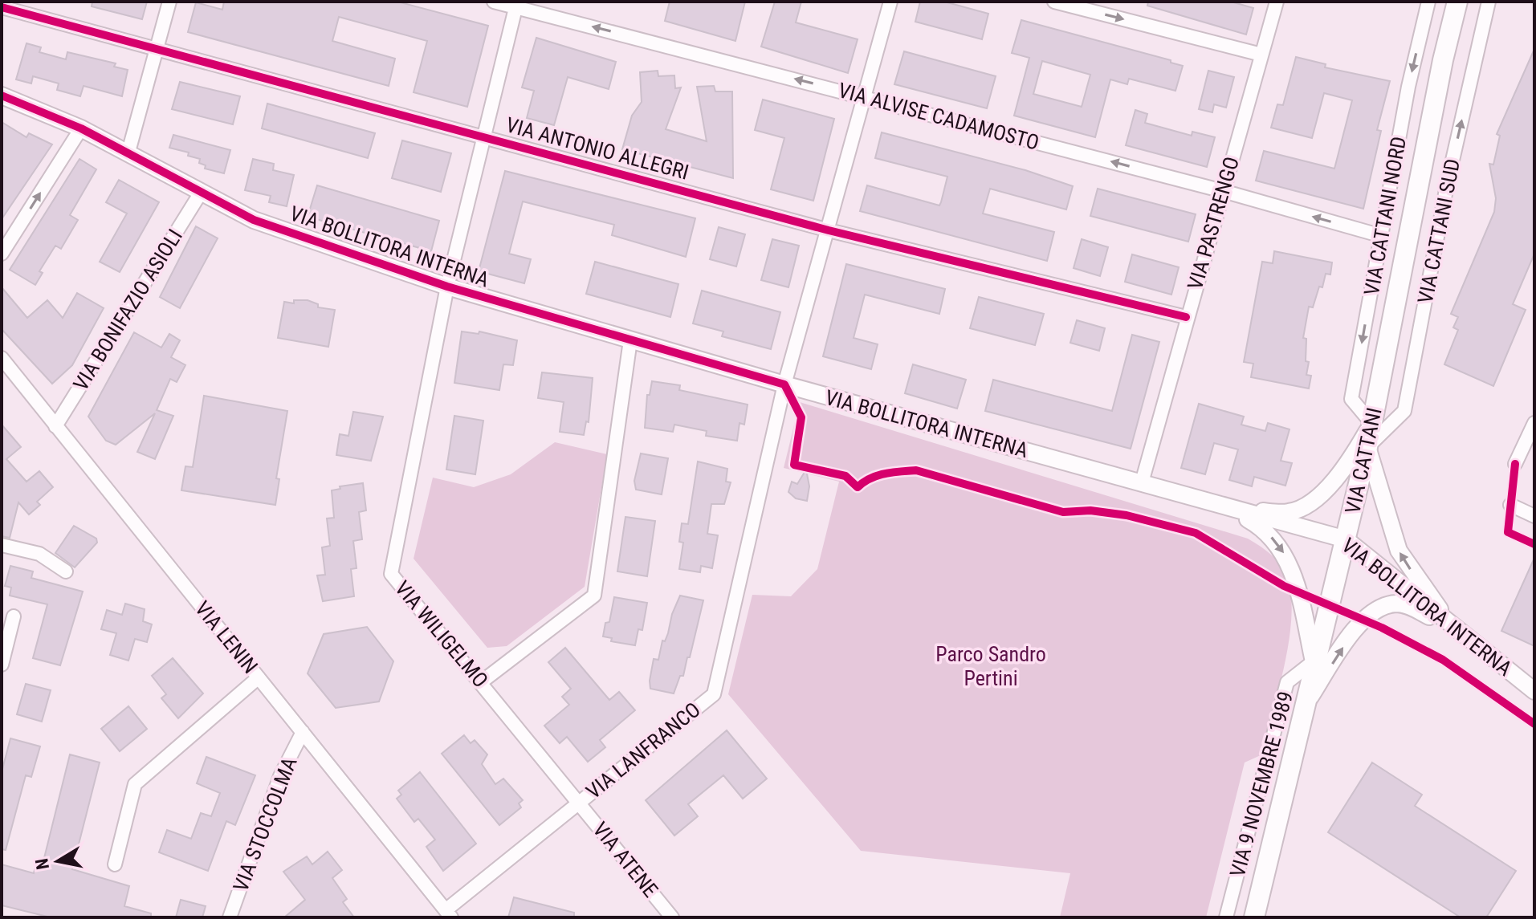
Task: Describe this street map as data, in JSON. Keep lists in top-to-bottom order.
{
  "streets": {
    "main road": ["VIA CATTANI"],
    "street": [
      "VIA ALVISE CADAMOSTO",
      "VIA ANTONIO ALLEGRI",
      "VIA CATTANI NORD",
      "VIA PASTRENGO",
      "VIA CATTANI SUD",
      "VIA BOLLITORA INTERNA",
      "VIA BONIFAZIO ASIOLI",
      "VIA WILIGELMO",
      "VIA LENIN",
      "VIA LANFRANCO",
      "VIA 9 NOVEMBRE 1989",
      "VIA STOCCOLMA",
      "VIA ATENE"
    ]
  },
  "crossings": [
    ["VIA ALVISE CADAMOSTO", "VIA CATTANI NORD"],
    ["VIA ALVISE CADAMOSTO", "VIA PASTRENGO"],
    ["VIA ALVISE CADAMOSTO", "VIA LANFRANCO"],
    ["VIA ANTONIO ALLEGRI", "VIA PASTRENGO"],
    ["VIA ANTONIO ALLEGRI", "VIA LANFRANCO"],
    ["VIA CATTANI NORD", "VIA CATTANI"],
    ["VIA PASTRENGO", "VIA BOLLITORA INTERNA"],
    ["VIA CATTANI SUD", "VIA CATTANI"],
    ["VIA BOLLITORA INTERNA", "VIA BONIFAZIO ASIOLI"],
    ["VIA BOLLITORA INTERNA", "VIA CATTANI"],
    ["VIA BOLLITORA INTERNA", "VIA WILIGELMO"],
    ["VIA BOLLITORA INTERNA", "VIA LANFRANCO"],
    ["VIA BONIFAZIO ASIOLI", "VIA LENIN"],
    ["VIA CATTANI", "VIA 9 NOVEMBRE 1989"],
    ["VIA WILIGELMO", "VIA LANFRANCO"],
    ["VIA WILIGELMO", "VIA ATENE"],
    ["VIA LENIN", "VIA LANFRANCO"],
    ["VIA LENIN", "VIA STOCCOLMA"],
    ["VIA LANFRANCO", "VIA ATENE"]
  ],
  "one_way": ["VIA ALVISE CADAMOSTO", "VIA CATTANI NORD", "VIA CATTANI SUD"],
  "parks": ["Parco Sandro Pertini"],
  "north": "left"
}
